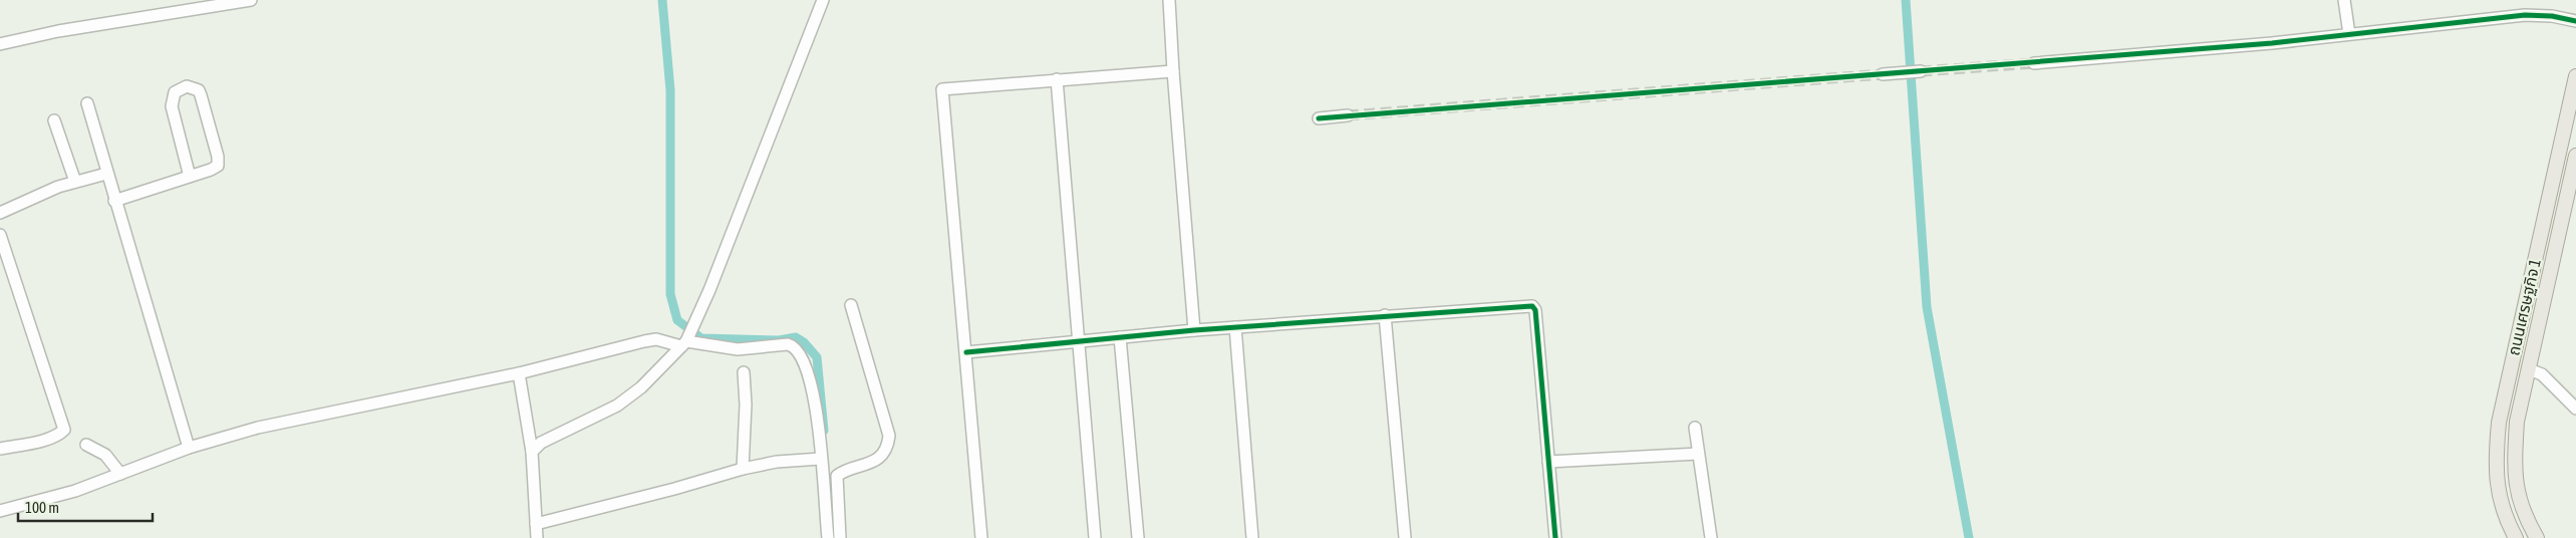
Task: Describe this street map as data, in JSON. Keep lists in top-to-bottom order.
{
  "streets": {
    "main road": ["ถนนเศรษฐกิจ 1"]
  },
  "scale_bar": "100 m"
}
